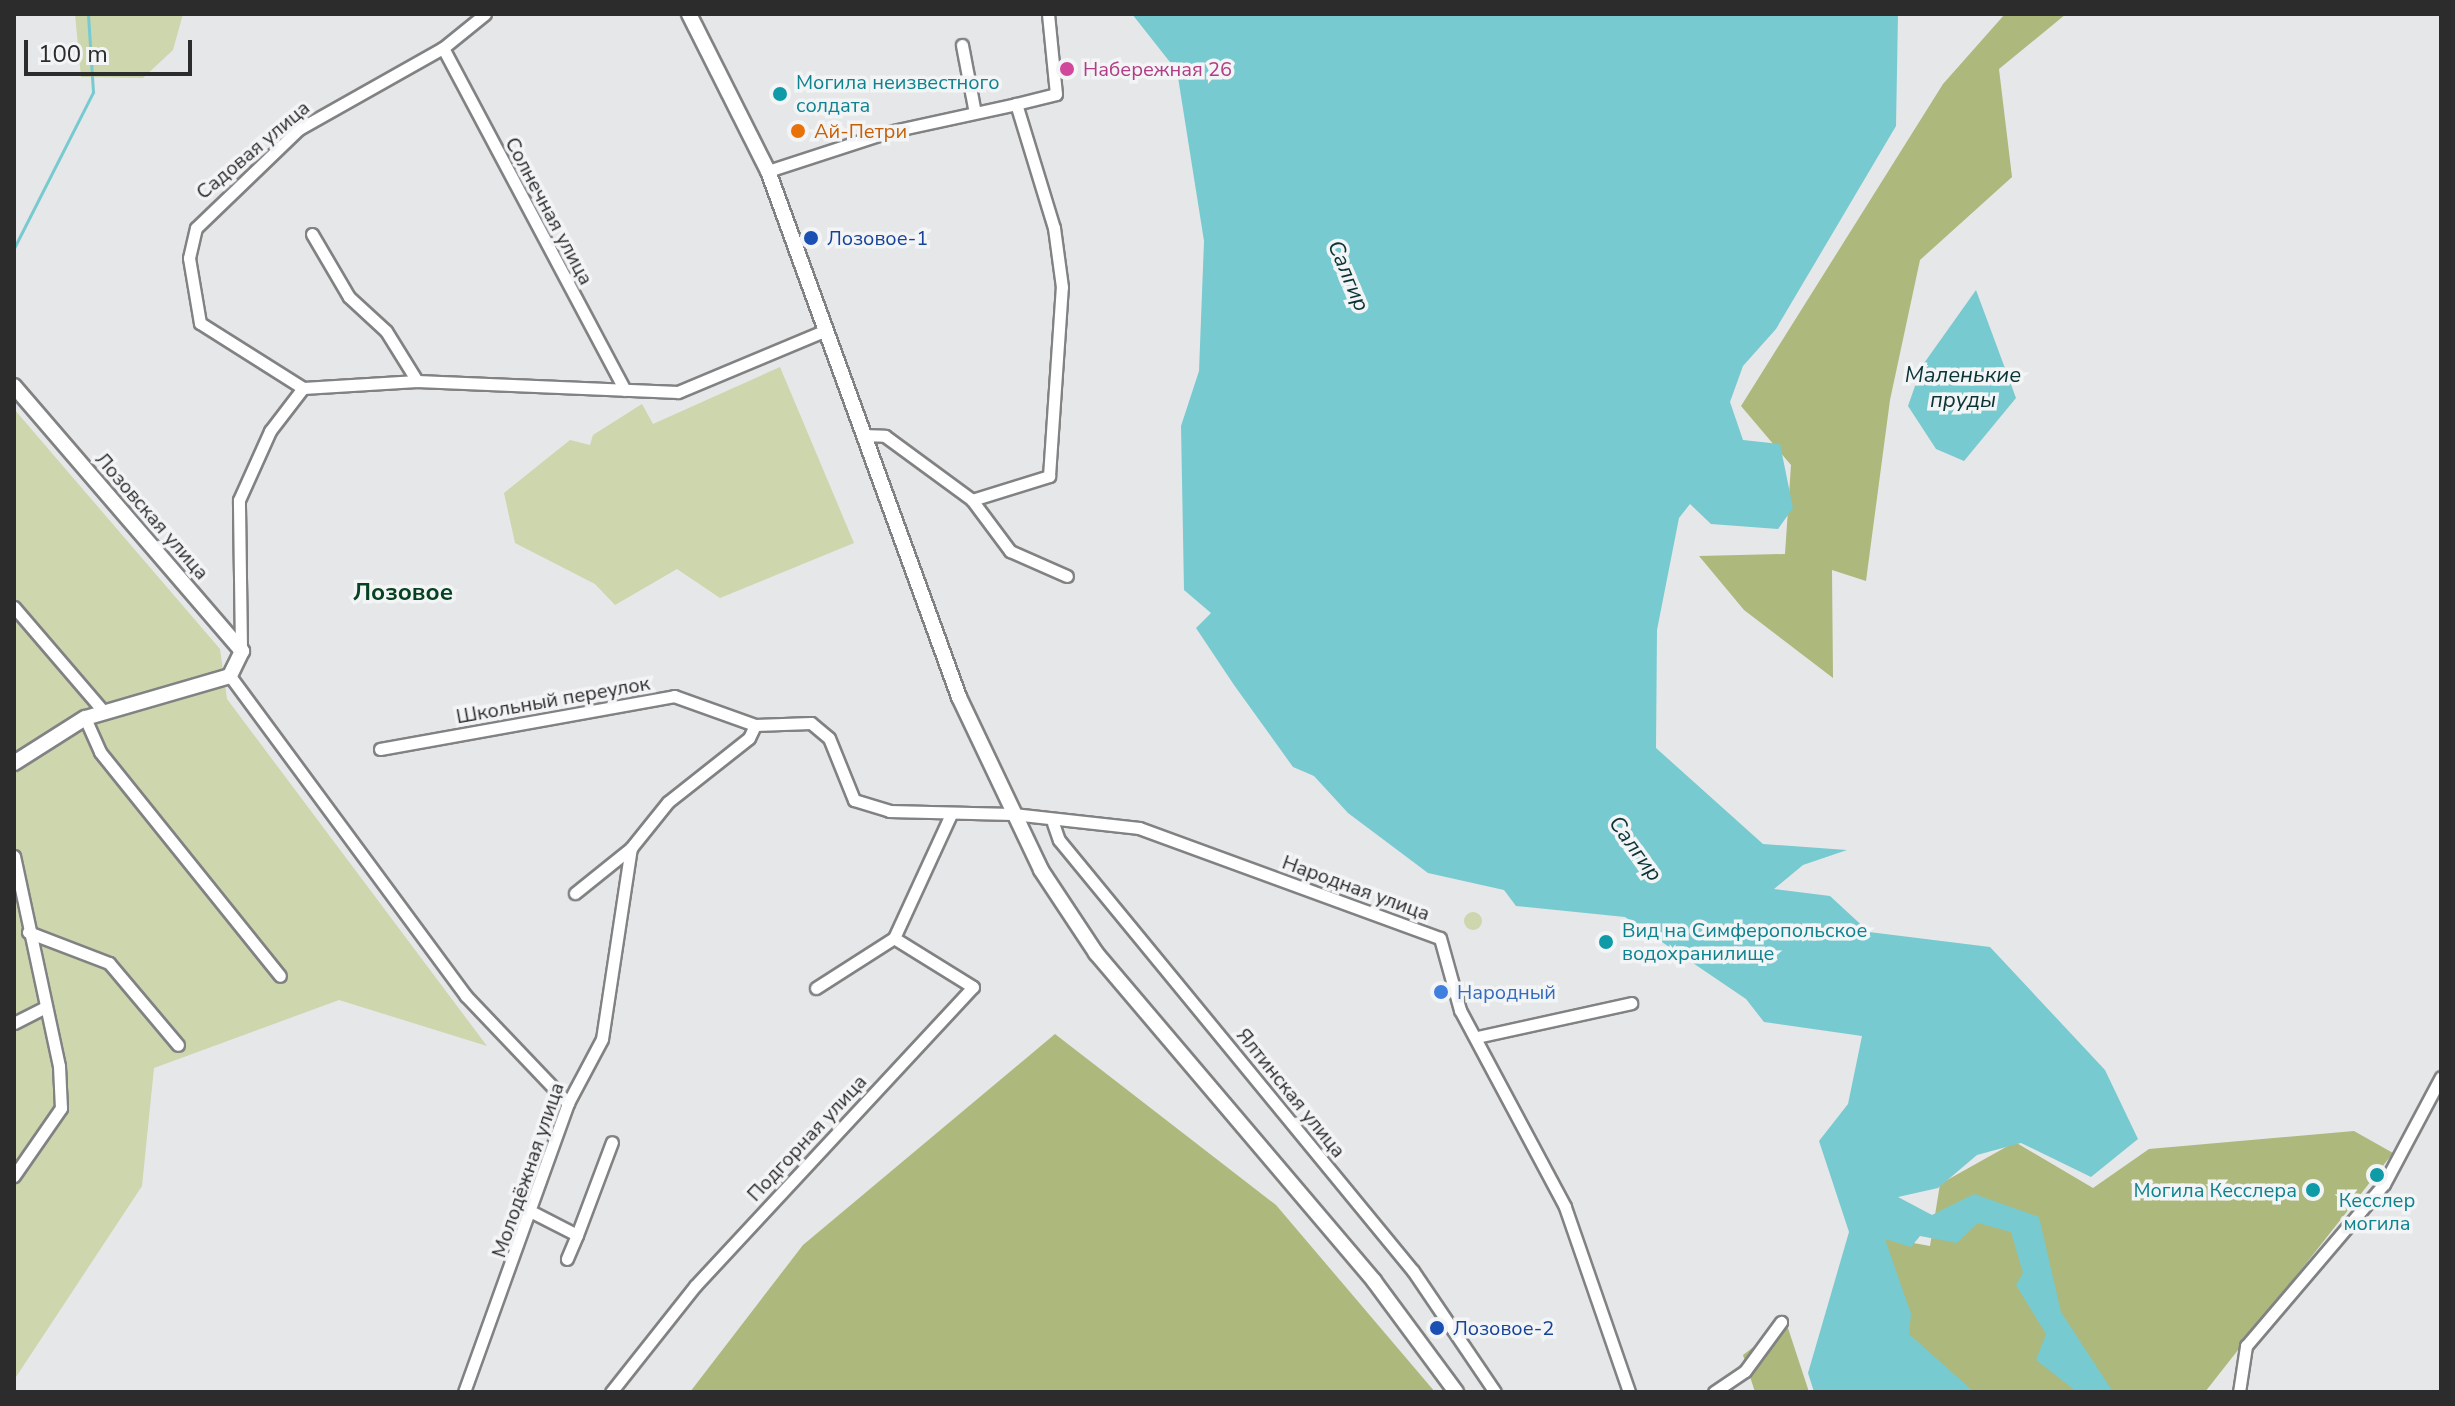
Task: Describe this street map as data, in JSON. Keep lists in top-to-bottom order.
{
  "streets": {
    "main road": ["Лозовская улица"],
    "street": [
      "Садовая улица",
      "Солнечная улица",
      "Школьный переулок",
      "Народная улица",
      "Ялтинская улица",
      "Подгорная улица",
      "Молодёжная улица"
    ]
  },
  "crossings": [
    ["Садовая улица", "Солнечная улица"],
    ["Школьный переулок", "Народная улица"],
    ["Народная улица", "Ялтинская улица"]
  ],
  "districts": ["Лозовое"],
  "water": ["Салгир", "Маленькие пруды"],
  "places": [
    "Набережная 26",
    "Могила неизвестного солдата",
    "Ай-Петри",
    "Лозовое-1",
    "Вид на Симферопольское водохранилище",
    "Народный",
    "Кесслер могила",
    "Могила Кесслера",
    "Лозовое-2"
  ],
  "scale_bar": "100 m"
}
